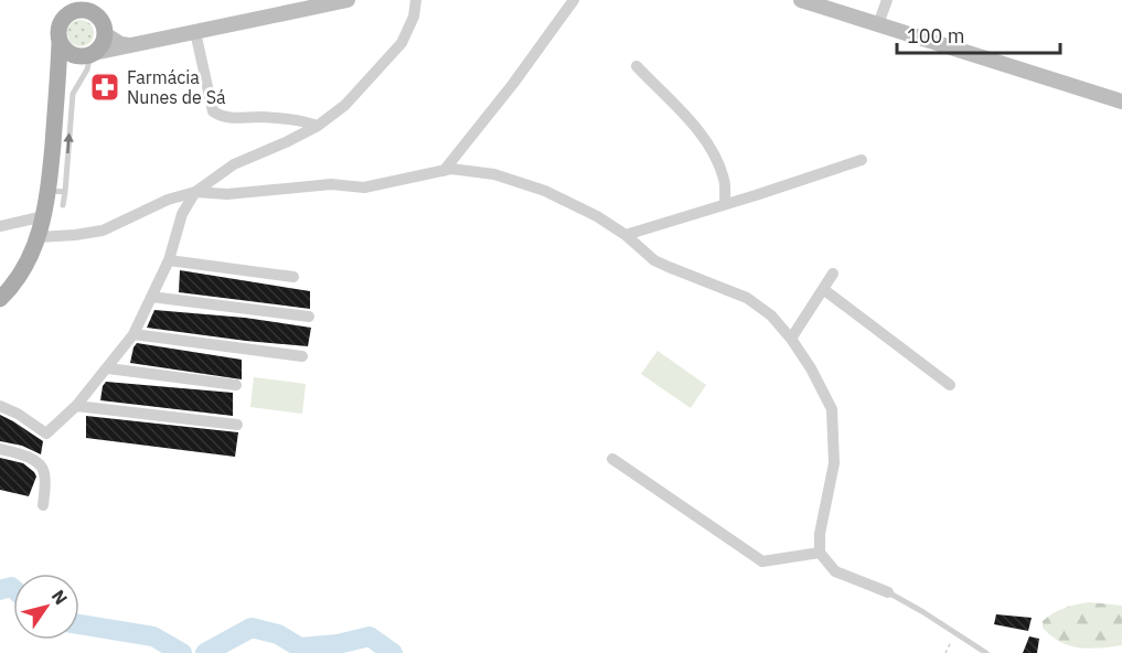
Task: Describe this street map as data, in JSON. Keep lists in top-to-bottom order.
{
  "places": {
    "pharmacy": ["Farmácia Nunes de Sá"]
  },
  "scale_bar": "100 m",
  "north": "top right"
}
